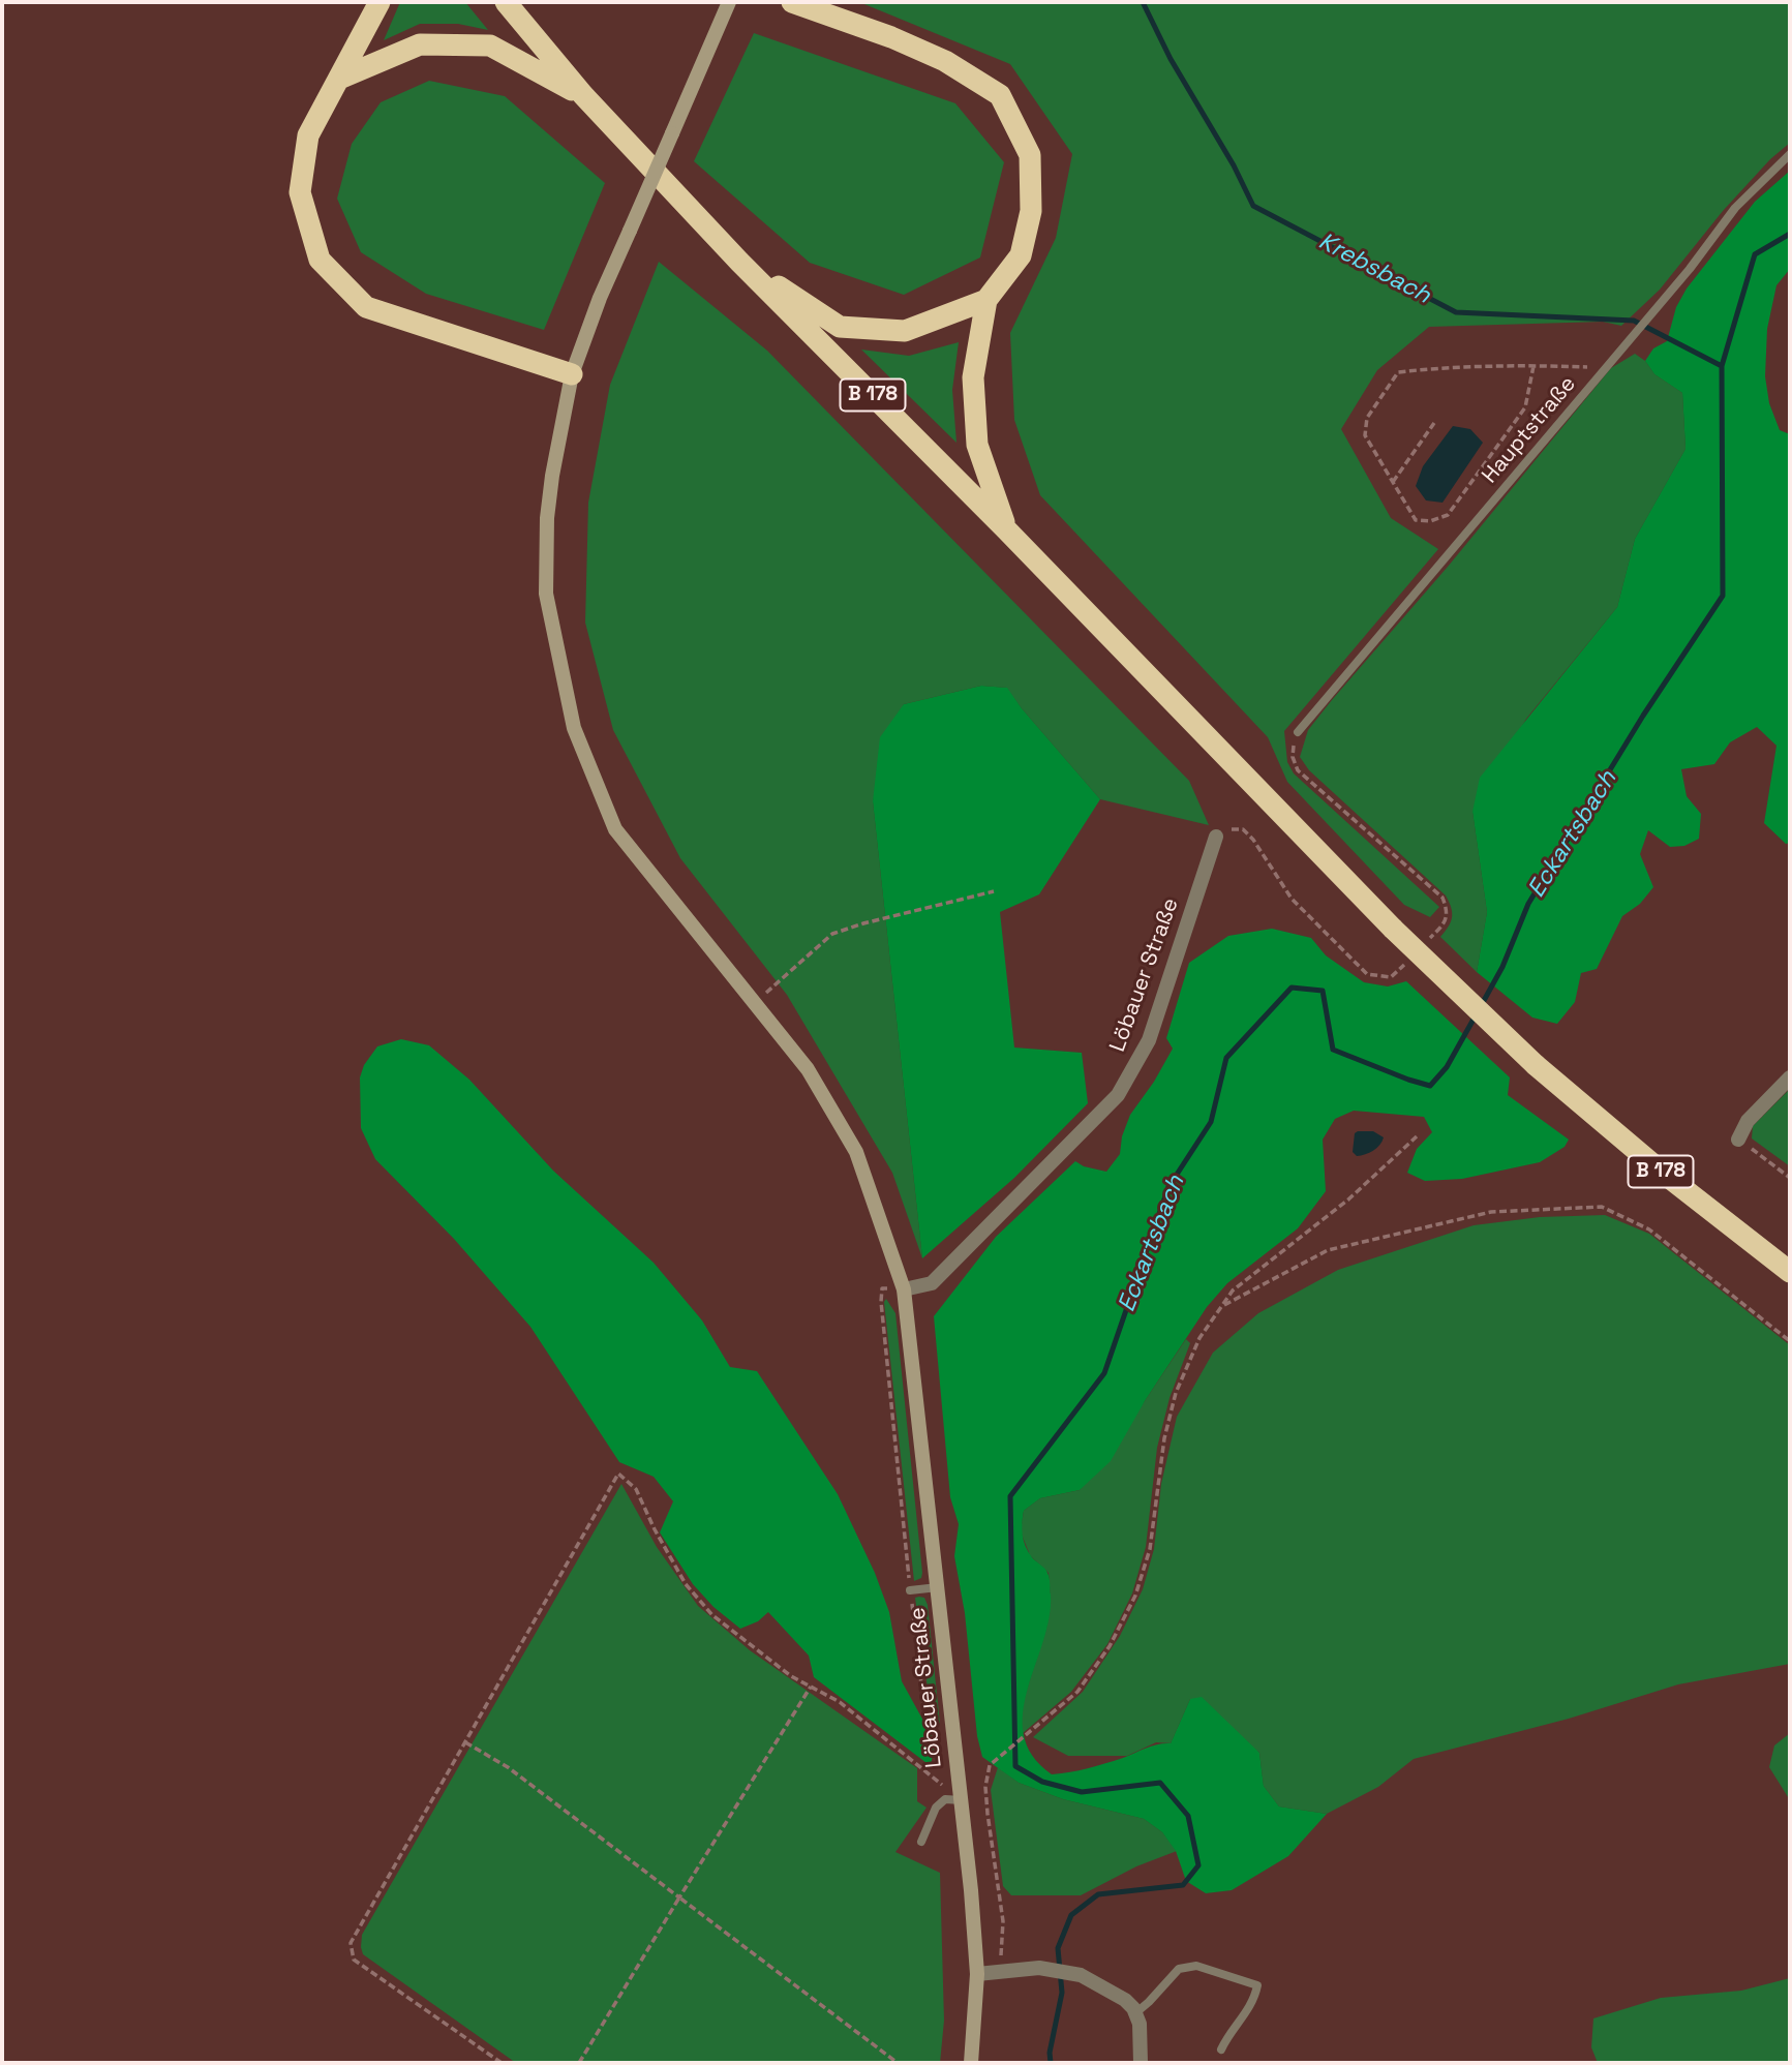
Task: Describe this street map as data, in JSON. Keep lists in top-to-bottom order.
{
  "streets": {
    "highway": ["B 178"],
    "main road": ["Löbauer Straße"],
    "lane": ["Hauptstraße"]
  },
  "water": ["Krebsbach", "Eckartsbach"]
}
